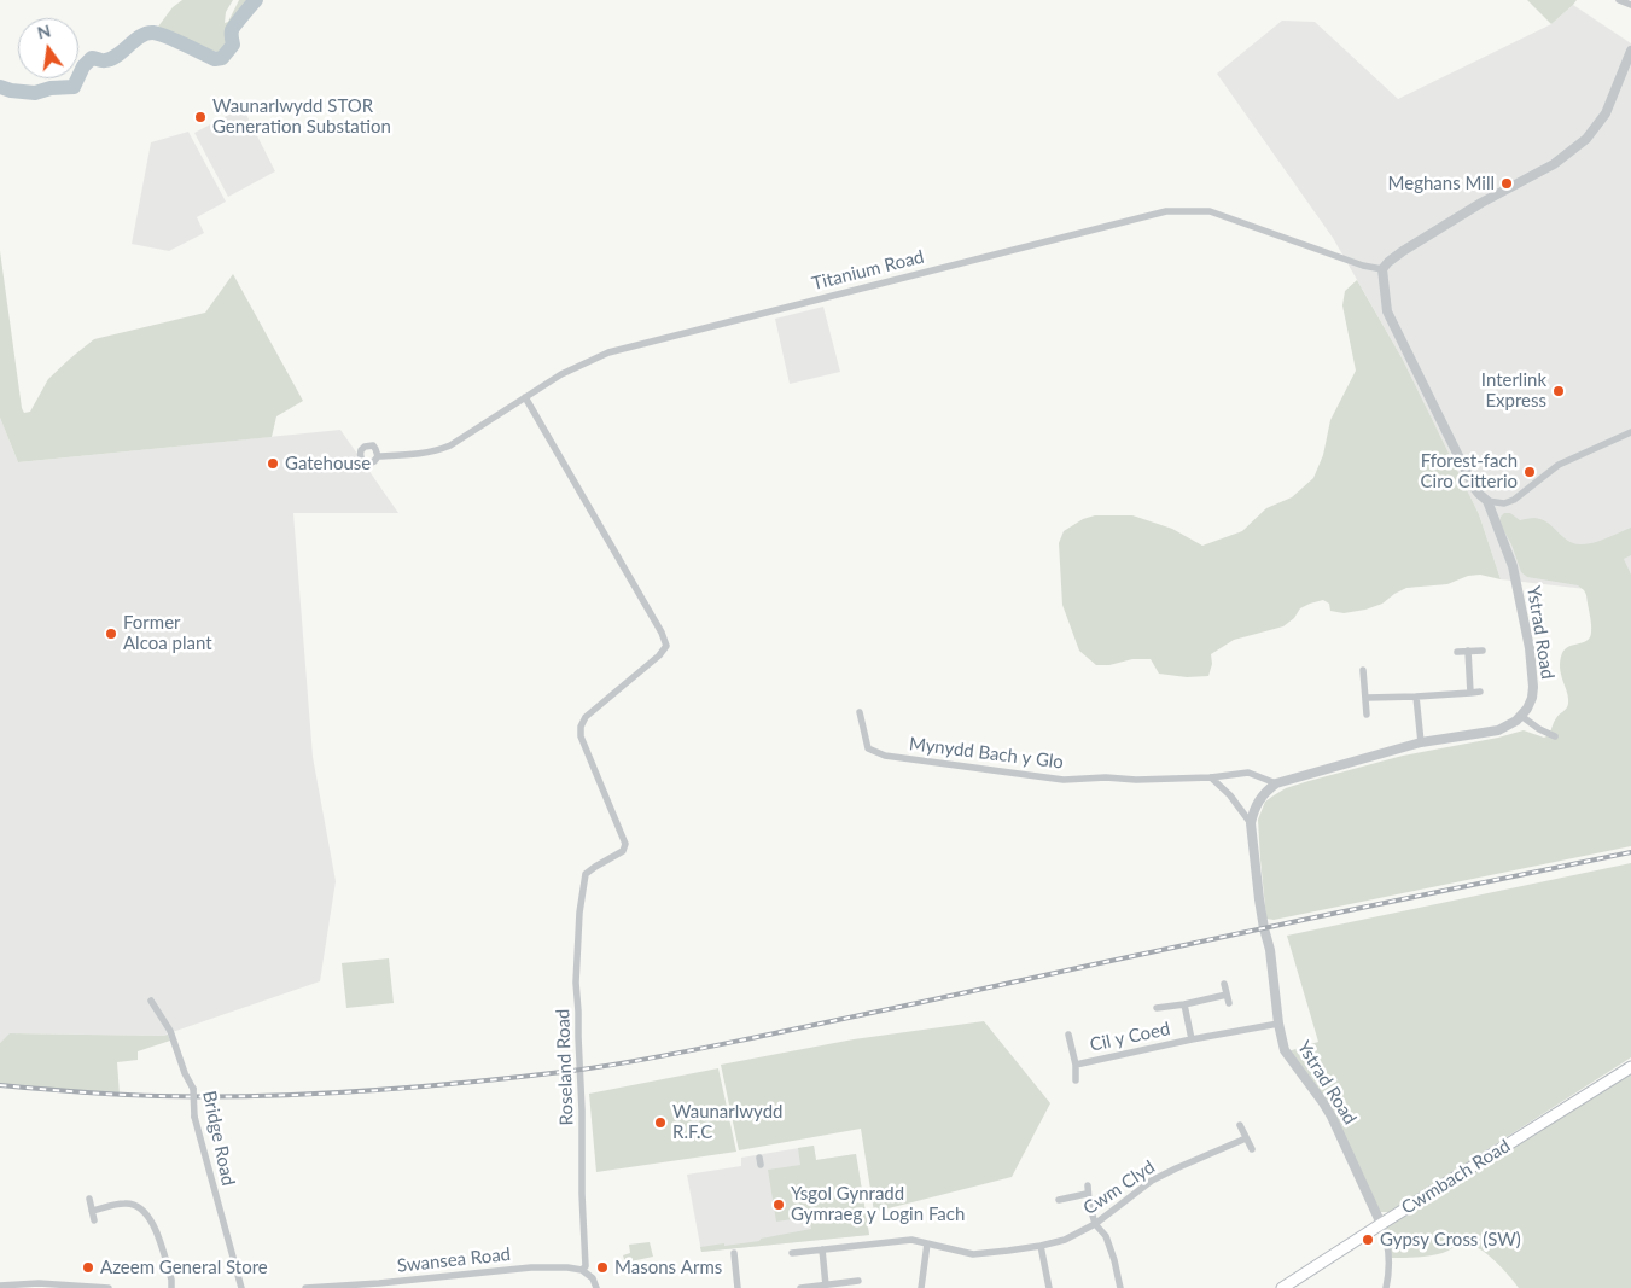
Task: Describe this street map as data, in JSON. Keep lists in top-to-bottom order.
{
  "streets": {
    "main road": ["Cwmbach Road"],
    "street": [
      "Titanium Road",
      "Ystrad Road",
      "Mynydd Bach y Glo",
      "Cil y Coed",
      "Roseland Road",
      "Bridge Road",
      "Cwm Clyd",
      "Swansea Road"
    ]
  },
  "crossings": [
    ["Titanium Road", "Ystrad Road"],
    ["Titanium Road", "Roseland Road"],
    ["Ystrad Road", "Mynydd Bach y Glo"],
    ["Ystrad Road", "Cil y Coed"],
    ["Ystrad Road", "Cwmbach Road"],
    ["Roseland Road", "Swansea Road"]
  ],
  "places": [
    "Waunarlwydd STOR Generation Substation",
    "Meghans Mill",
    "Interlink Express",
    "Gatehouse",
    "Fforest-fach Ciro Citterio",
    "Former Alcoa plant",
    "Waunarlwydd R.F.C",
    "Ysgol Gynradd Gymraeg y Login Fach",
    "Gypsy Cross (SW)",
    "Azeem General Store",
    "Masons Arms"
  ],
  "north": "top"
}
